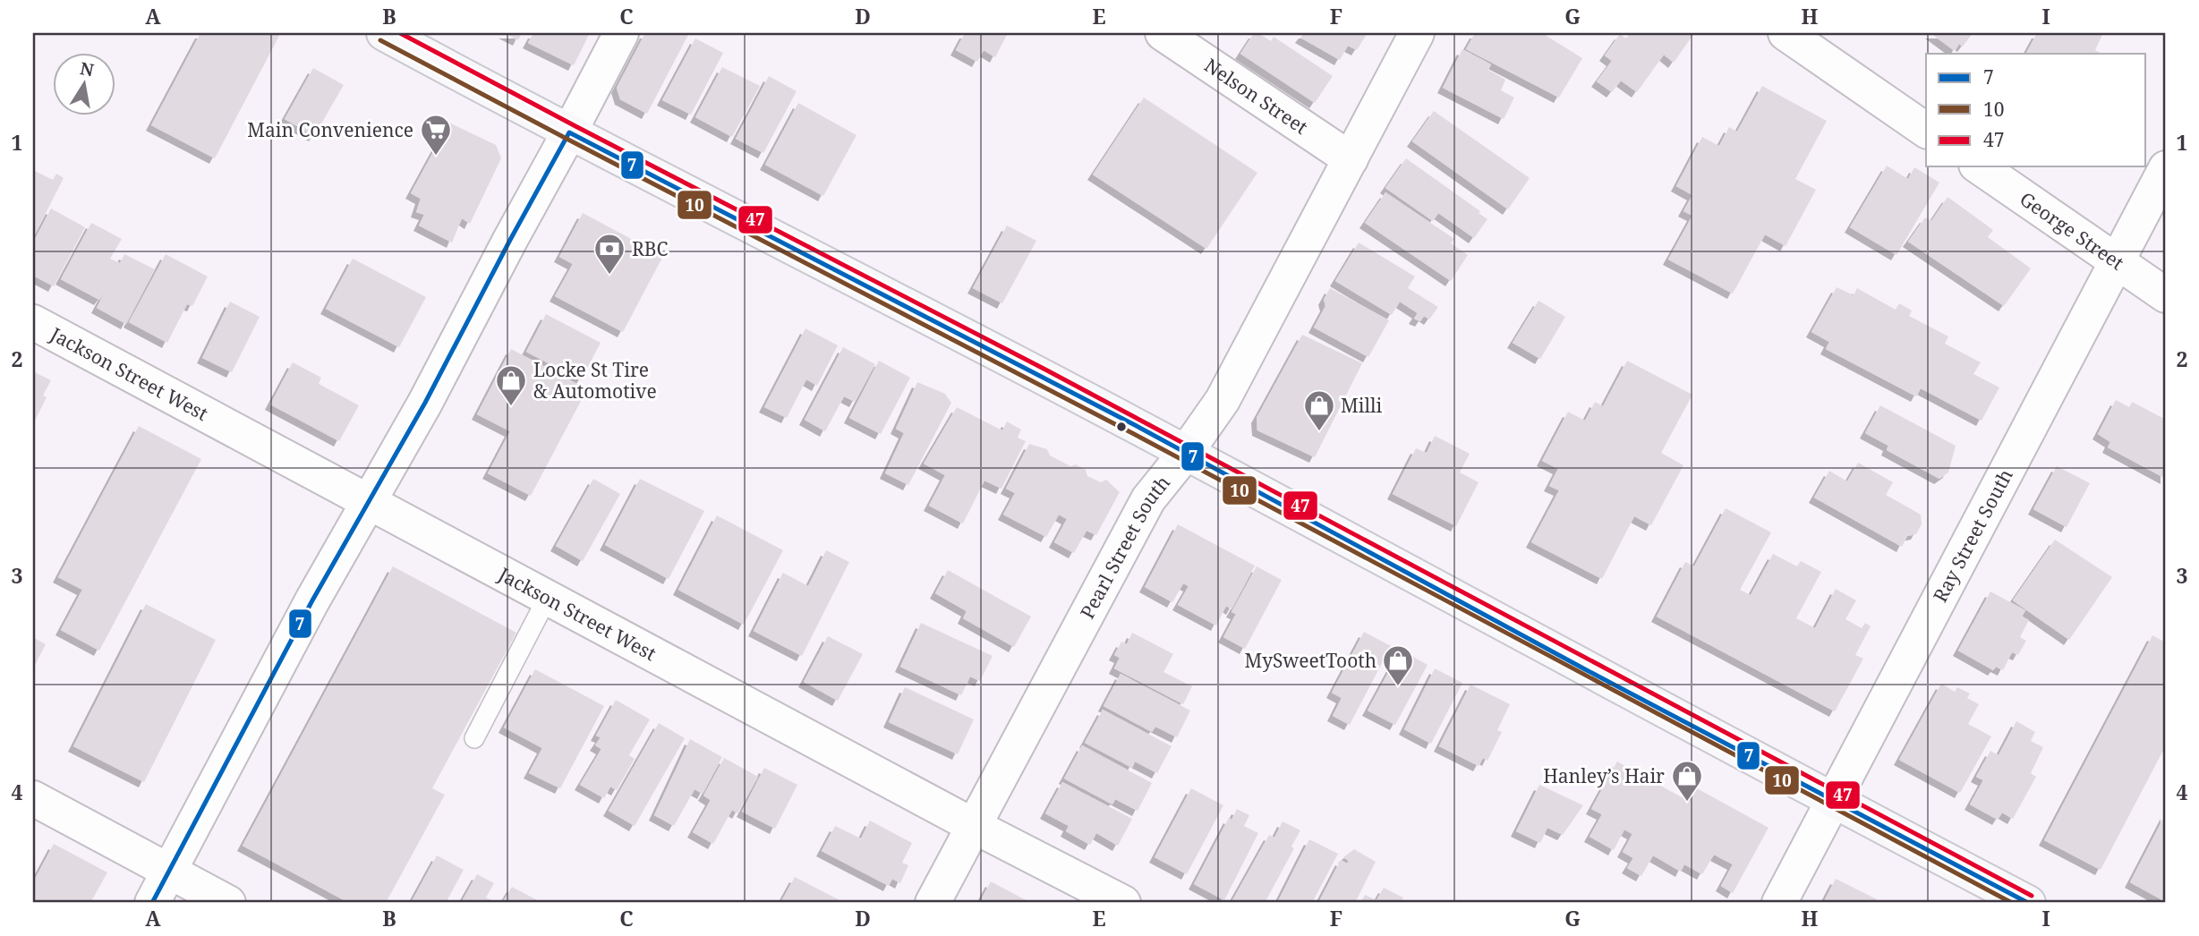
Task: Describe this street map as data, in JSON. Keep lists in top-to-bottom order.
{
  "streets": {
    "street": [
      "Nelson Street",
      "George Street",
      "Jackson Street West",
      "Ray Street South",
      "Pearl Street South"
    ]
  },
  "crossings": [
    ["Nelson Street", "Pearl Street South"],
    ["George Street", "Ray Street South"],
    ["Jackson Street West", "Pearl Street South"]
  ],
  "places": {
    "supermarket": ["Main Convenience"],
    "bank": ["RBC"],
    "shop": [
      "Locke St Tire & Automotive",
      "Milli",
      "MySweetTooth",
      "Hanley’s Hair"
    ]
  },
  "lines": ["transit line 47", "transit line 10", "transit line 7"],
  "legend": ["7", "10", "47"],
  "north": "top",
  "grid": {
    "columns": [
      "A",
      "B",
      "C",
      "D",
      "E",
      "F",
      "G",
      "H",
      "I"
    ],
    "rows": [
      "1",
      "2",
      "3",
      "4"
    ]
  }
}
